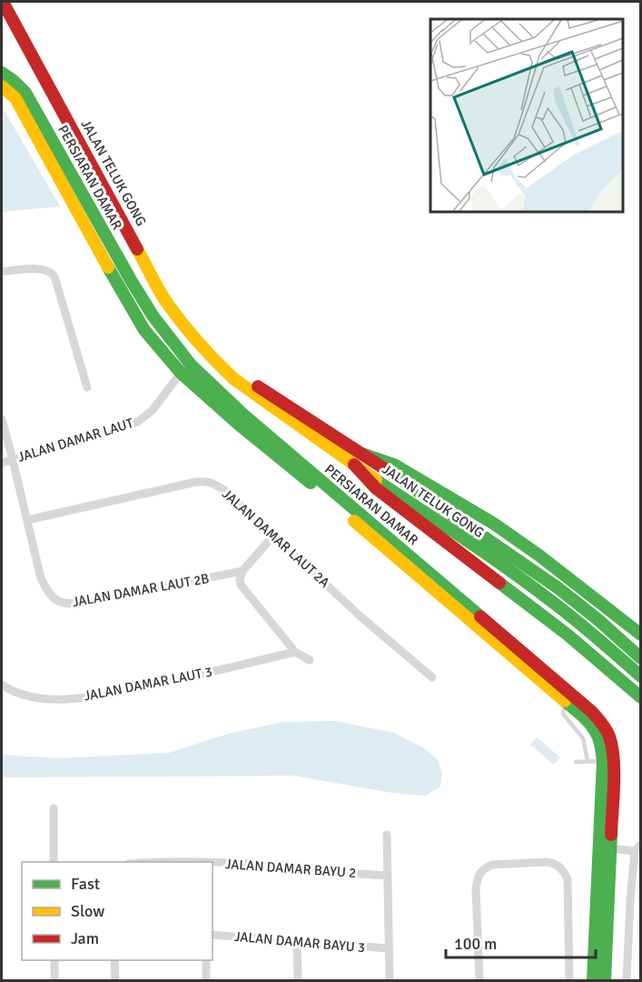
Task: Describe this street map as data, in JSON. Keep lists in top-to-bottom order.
{
  "streets": {
    "street": [
      "JALAN TELUK GONG",
      "PERSIARAN DAMAR",
      "JALAN DAMAR LAUT",
      "JALAN DAMAR LAUT 2A",
      "JALAN DAMAR LAUT 2B",
      "JALAN DAMAR LAUT 3",
      "JALAN DAMAR BAYU 2",
      "JALAN DAMAR BAYU 3"
    ]
  },
  "crossings": [
    ["PERSIARAN DAMAR", "JALAN DAMAR LAUT"],
    ["JALAN DAMAR LAUT", "JALAN DAMAR LAUT 2B"],
    ["JALAN DAMAR LAUT 2A", "JALAN DAMAR LAUT 2B"]
  ],
  "legend": ["Fast", "Slow", "Jam"],
  "scale_bar": "100 m"
}
